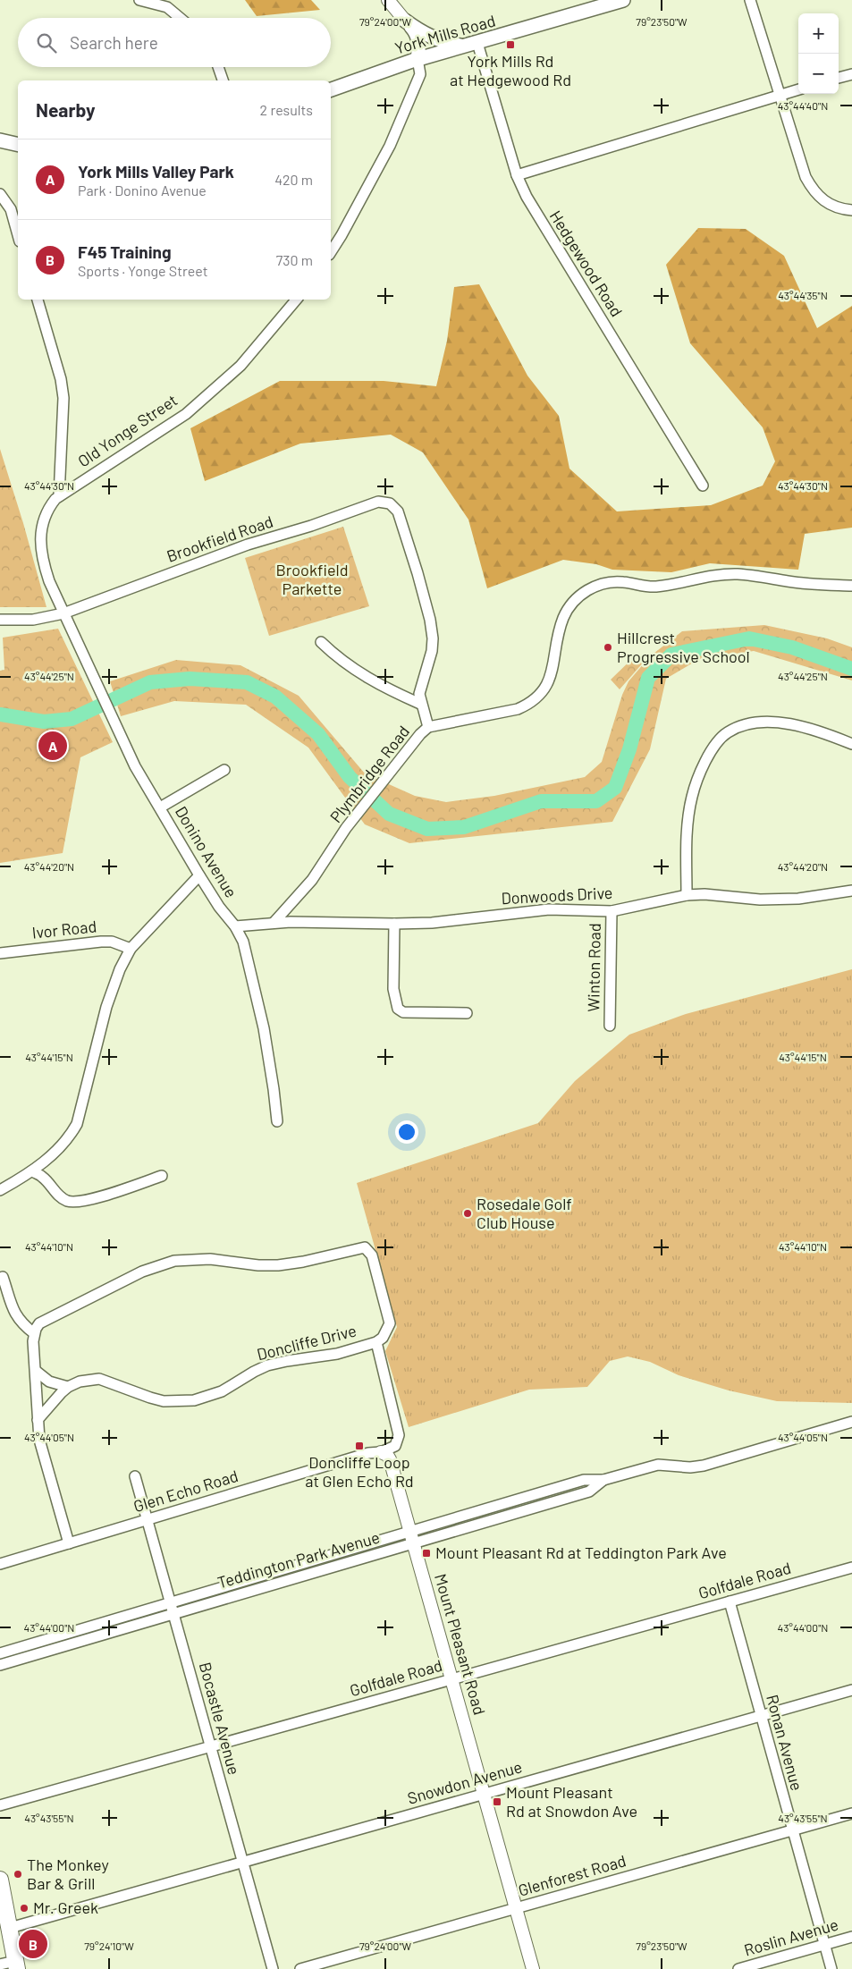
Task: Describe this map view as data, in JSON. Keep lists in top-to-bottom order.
{
  "streets": {
    "main road": ["York Mills Road"],
    "street": [
      "Hedgewood Road",
      "Old Yonge Street",
      "Brookfield Road",
      "Plymbridge Road",
      "Donino Avenue",
      "Donwoods Drive",
      "Ivor Road",
      "Winton Road",
      "Doncliffe Drive",
      "Glen Echo Road",
      "Teddington Park Avenue",
      "Golfdale Road",
      "Mount Pleasant Road",
      "Bocastle Avenue",
      "Ronan Avenue",
      "Snowdon Avenue",
      "Glenforest Road",
      "Roslin Avenue"
    ]
  },
  "crossings": [
    ["York Mills Road", "Hedgewood Road"],
    ["Old Yonge Street", "Brookfield Road"],
    ["Old Yonge Street", "Donino Avenue"],
    ["Brookfield Road", "Donino Avenue"],
    ["Plymbridge Road", "Donwoods Drive"],
    ["Donino Avenue", "Donwoods Drive"],
    ["Donwoods Drive", "Winton Road"],
    ["Glen Echo Road", "Mount Pleasant Road"],
    ["Glen Echo Road", "Bocastle Avenue"],
    ["Teddington Park Avenue", "Mount Pleasant Road"],
    ["Teddington Park Avenue", "Bocastle Avenue"],
    ["Golfdale Road", "Mount Pleasant Road"],
    ["Golfdale Road", "Bocastle Avenue"],
    ["Golfdale Road", "Ronan Avenue"],
    ["Mount Pleasant Road", "Snowdon Avenue"],
    ["Mount Pleasant Road", "Glenforest Road"],
    ["Bocastle Avenue", "Snowdon Avenue"],
    ["Ronan Avenue", "Snowdon Avenue"],
    ["Ronan Avenue", "Glenforest Road"],
    ["Ronan Avenue", "Roslin Avenue"]
  ],
  "parks": ["Brookfield Parkette"],
  "places": {
    "transit": [
      "York Mills Rd at Hedgewood Rd",
      "Doncliffe Loop at Glen Echo Rd",
      "Mount Pleasant Rd at Teddington Park Ave",
      "Mount Pleasant Rd at Snowdon Ave"
    ],
    "other": [
      "Hillcrest Progressive School",
      "Rosedale Golf Club House",
      "The Monkey Bar & Grill",
      "Mr. Greek"
    ]
  },
  "page": {
    "map_buttons": ["+", "−"],
    "search": "Search here",
    "heading": ["Nearby", "2 results"],
    "list": [
      {
        "mark": "A",
        "name": "York Mills Valley Park",
        "note": "Park · Donino Avenue",
        "value": "420 m"
      },
      {
        "mark": "B",
        "name": "F45 Training",
        "note": "Sports · Yonge Street",
        "value": "730 m"
      }
    ],
    "pins": ["A", "B"]
  },
  "coordinates": [
    "79°24'00\"W",
    "79°23'50\"W",
    "43°44'40\"N",
    "43°44'35\"N",
    "43°44'30\"N",
    "43°44'25\"N",
    "43°44'20\"N",
    "43°44'15\"N",
    "43°44'10\"N",
    "43°44'05\"N",
    "43°44'00\"N",
    "43°43'55\"N",
    "79°24'10\"W"
  ]
}
